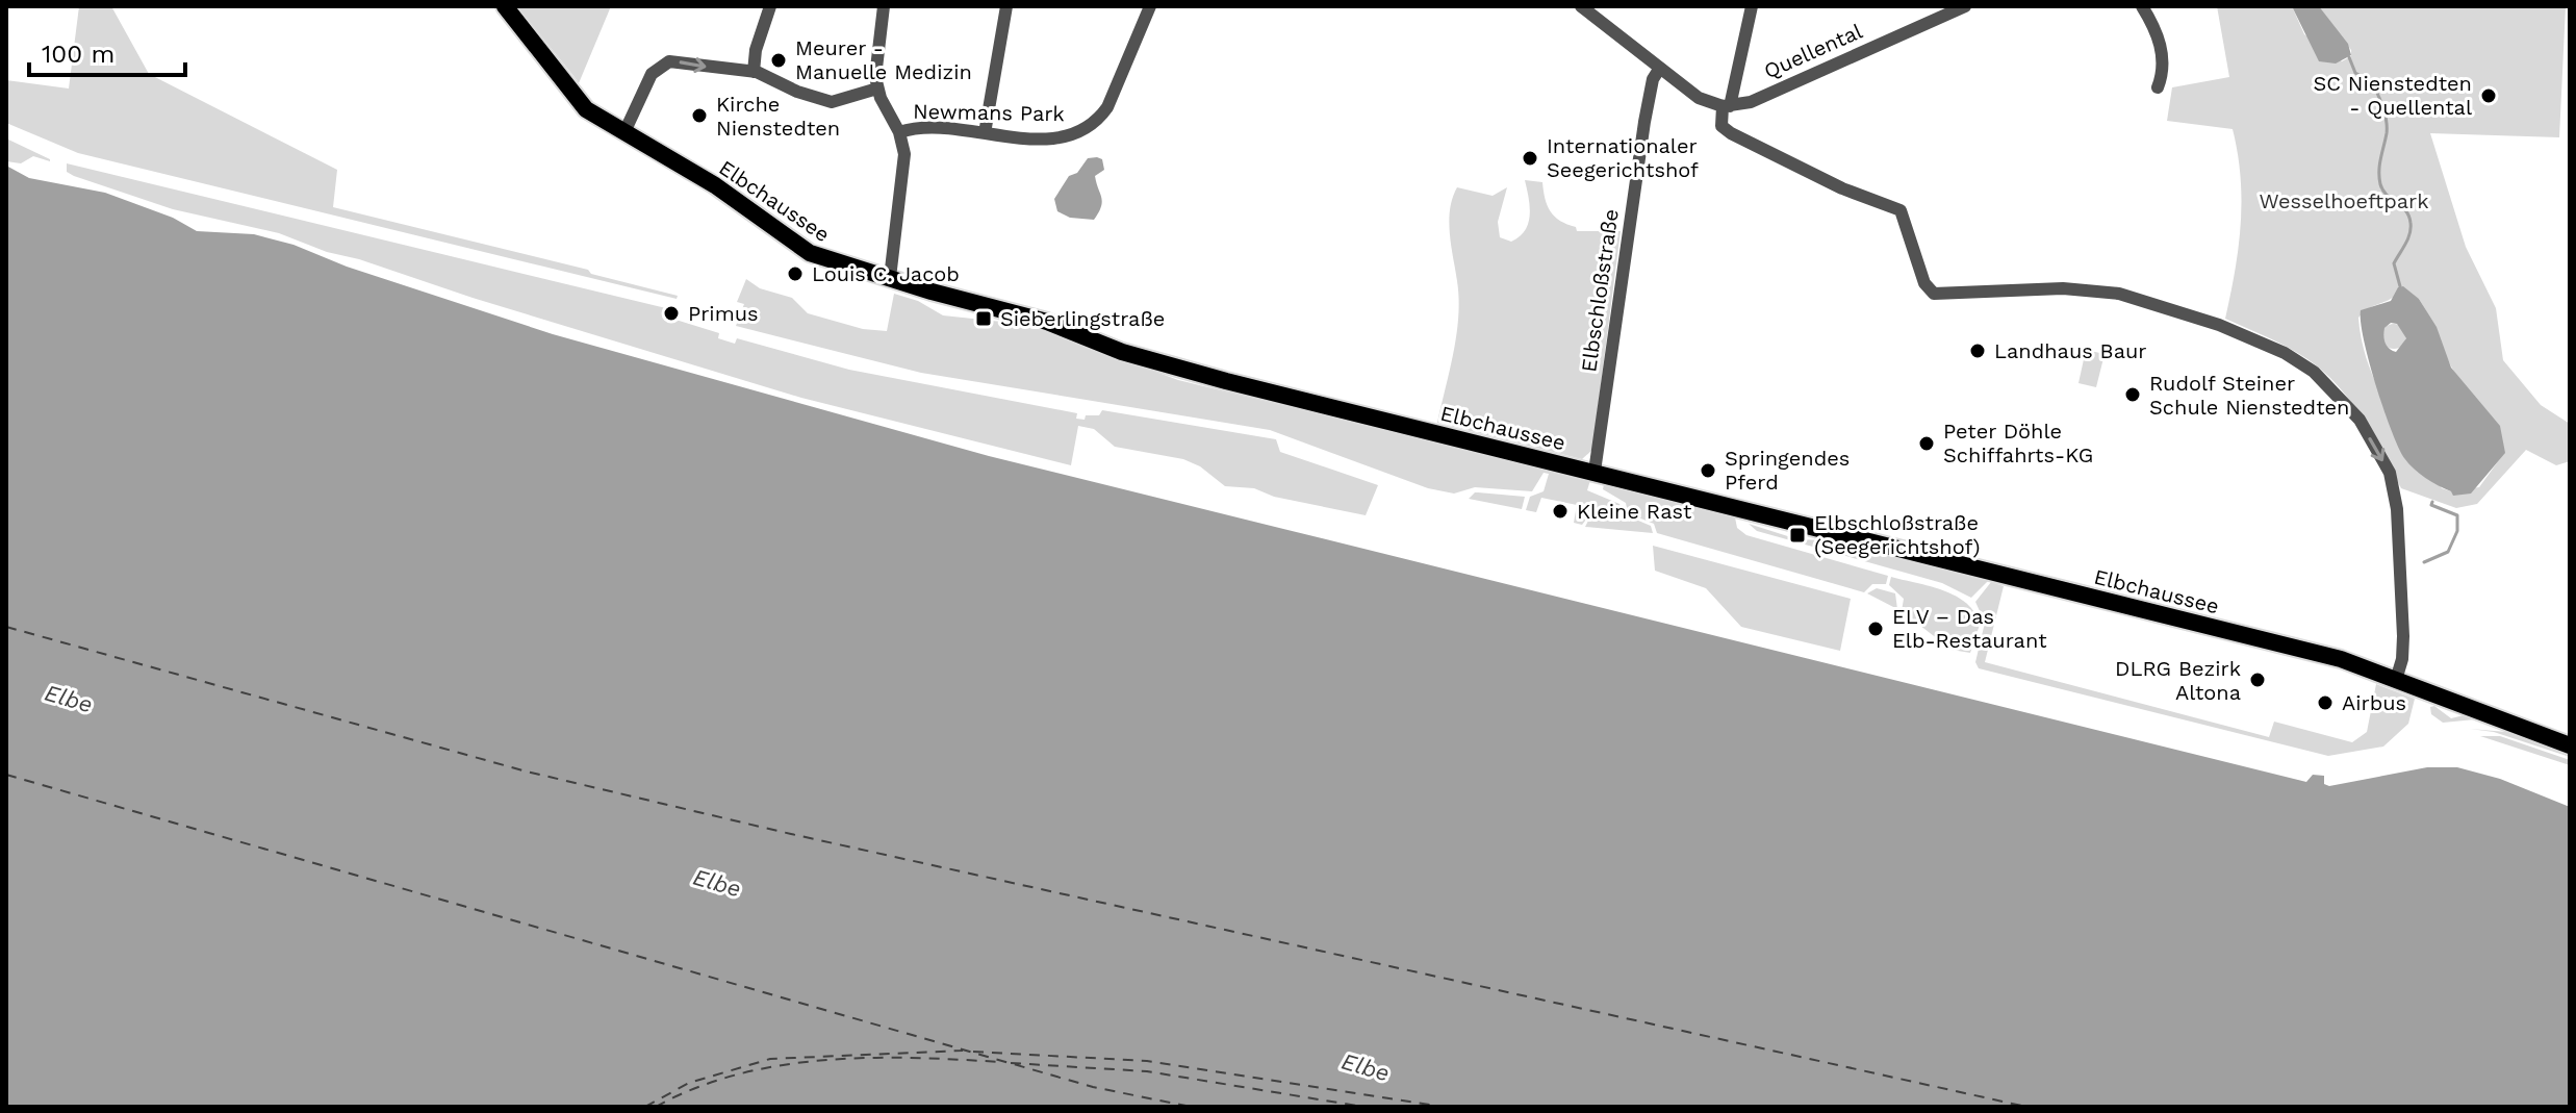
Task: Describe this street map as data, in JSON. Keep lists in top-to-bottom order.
{
  "streets": {
    "main road": ["Elbchaussee"],
    "street": ["Quellental", "Newmans Park", "Elbschloßstraße"]
  },
  "crossings": [
    ["Elbchaussee", "Elbschloßstraße"]
  ],
  "water": ["Elbe"],
  "parks": ["Wesselhoeftpark"],
  "places": {
    "other": [
      "Meurer - Manuelle Medizin",
      "SC Nienstedten - Quellental",
      "Kirche Nienstedten",
      "Internationaler Seegerichtshof",
      "Louis C. Jacob",
      "Primus",
      "Landhaus Baur",
      "Rudolf Steiner Schule Nienstedten",
      "Peter Döhle Schiffahrts-KG",
      "Springendes Pferd",
      "Kleine Rast",
      "ELV – Das Elb-Restaurant",
      "DLRG Bezirk Altona",
      "Airbus"
    ],
    "transit": ["Sieberlingstraße", "Elbschloßstraße (Seegerichtshof)"]
  },
  "scale_bar": "100 m"
}
